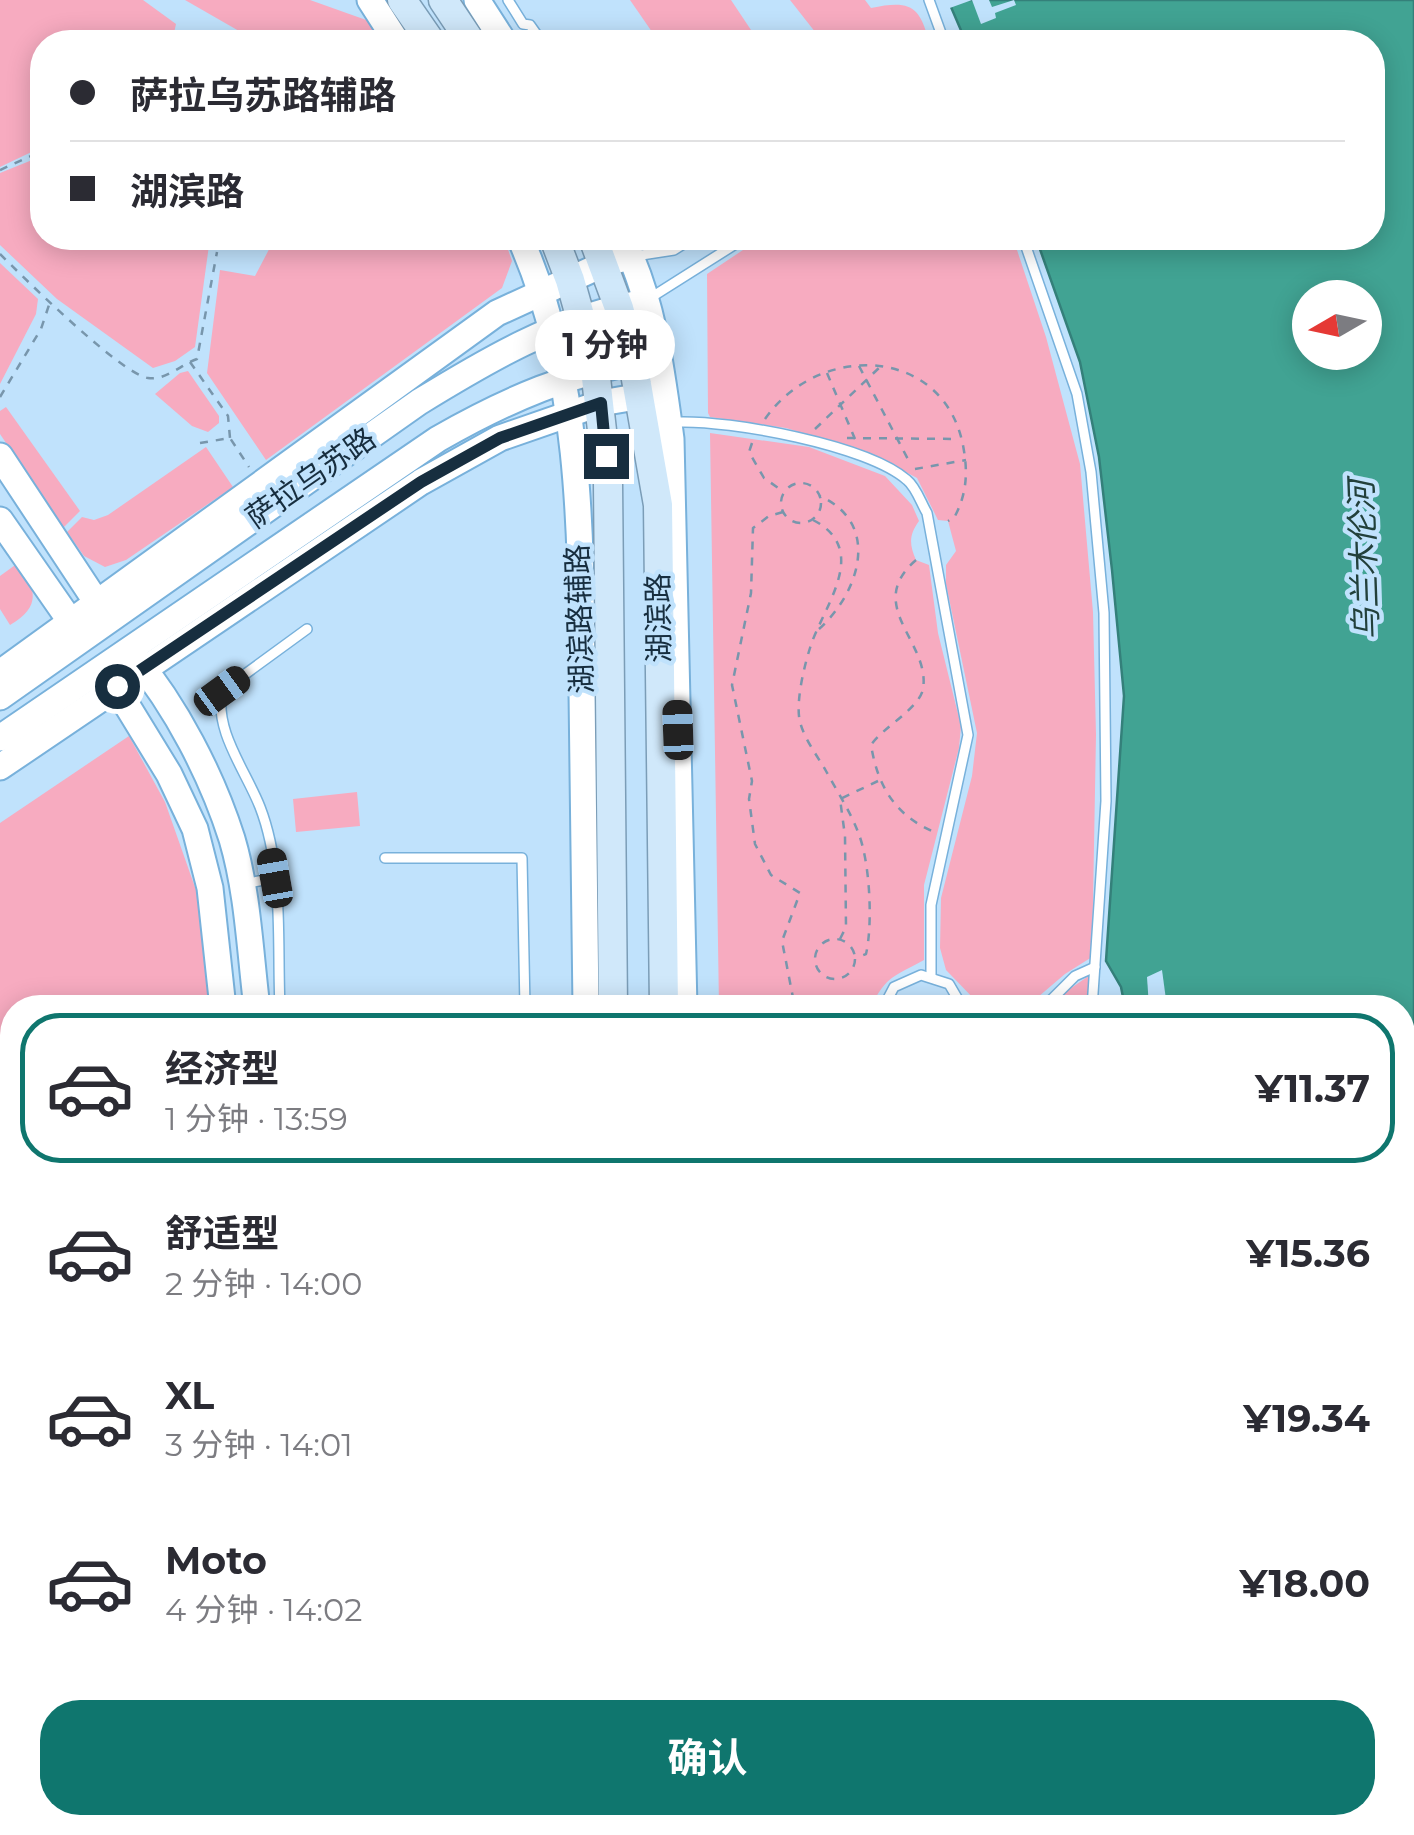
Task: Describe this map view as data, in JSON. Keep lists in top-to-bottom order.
{
  "streets": {
    "main road": ["湖滨路"],
    "street": ["萨拉乌苏路", "湖滨路辅路"]
  },
  "crossings": [
    ["萨拉乌苏路", "湖滨路"],
    ["萨拉乌苏路", "湖滨路辅路"]
  ],
  "water": ["乌兰木伦河"],
  "north": "left",
  "page": {
    "banner": ["萨拉乌苏路辅路", "湖滨路"],
    "bubble": "1 分钟",
    "list": [
      {
        "name": "经济型",
        "note": "1 分钟 · 13:59",
        "value": "¥11.37"
      },
      {
        "name": "舒适型",
        "note": "2 分钟 · 14:00",
        "value": "¥15.36"
      },
      {
        "name": "XL",
        "note": "3 分钟 · 14:01",
        "value": "¥19.34"
      },
      {
        "name": "Moto",
        "note": "4 分钟 · 14:02",
        "value": "¥18.00"
      }
    ],
    "buttons": "确认"
  }
}
